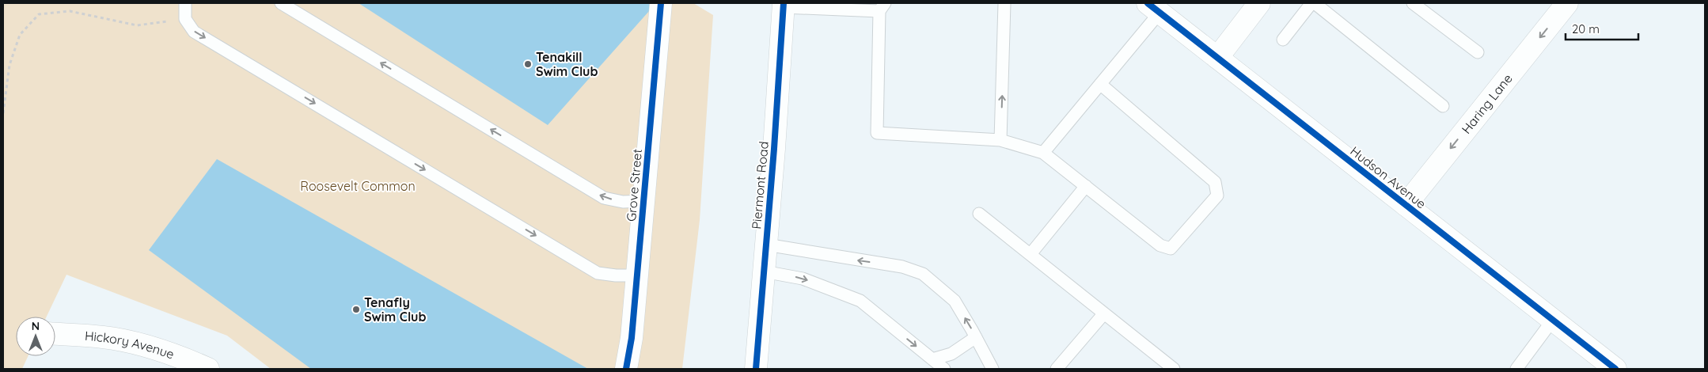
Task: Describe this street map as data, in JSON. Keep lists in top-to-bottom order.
{
  "streets": {
    "street": [
      "Haring Lane",
      "Hudson Avenue",
      "Grove Street",
      "Piermont Road",
      "Hickory Avenue"
    ]
  },
  "crossings": [
    ["Haring Lane", "Hudson Avenue"]
  ],
  "one_way": ["Haring Lane"],
  "parks": ["Roosevelt Common"],
  "places": ["Tenakill Swim Club", "Tenafly Swim Club"],
  "scale_bar": "20 m",
  "north": "top"
}
